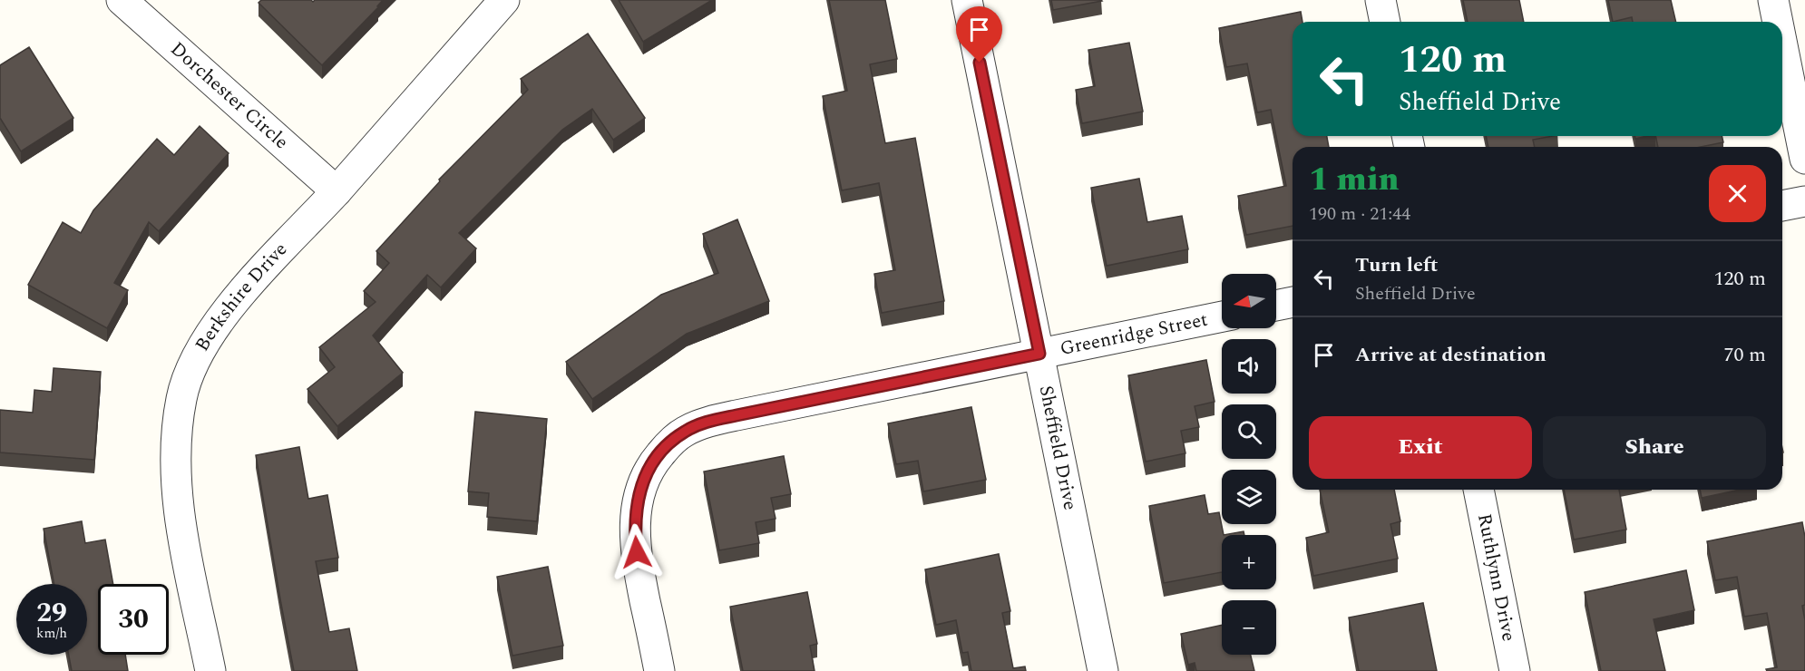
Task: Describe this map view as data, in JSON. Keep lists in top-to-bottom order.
{
  "streets": {
    "street": [
      "Dorchester Circle",
      "Berkshire Drive",
      "Greenridge Street",
      "Sheffield Drive",
      "Ruthlynn Drive"
    ]
  },
  "crossings": [
    ["Dorchester Circle", "Berkshire Drive"],
    ["Greenridge Street", "Sheffield Drive"]
  ],
  "north": "left",
  "page": {
    "turn": ["120 m", "Sheffield Drive"],
    "heading": ["1 min", "190 m · 21:44"],
    "list": [
      {
        "name": "Turn left",
        "note": "Sheffield Drive",
        "value": "120 m"
      },
      {
        "name": "Arrive at destination",
        "value": "70 m"
      }
    ],
    "map_buttons": ["+", "−"],
    "buttons": ["Exit", "Share"],
    "speed": "29 km/h",
    "limit": "30"
  }
}
